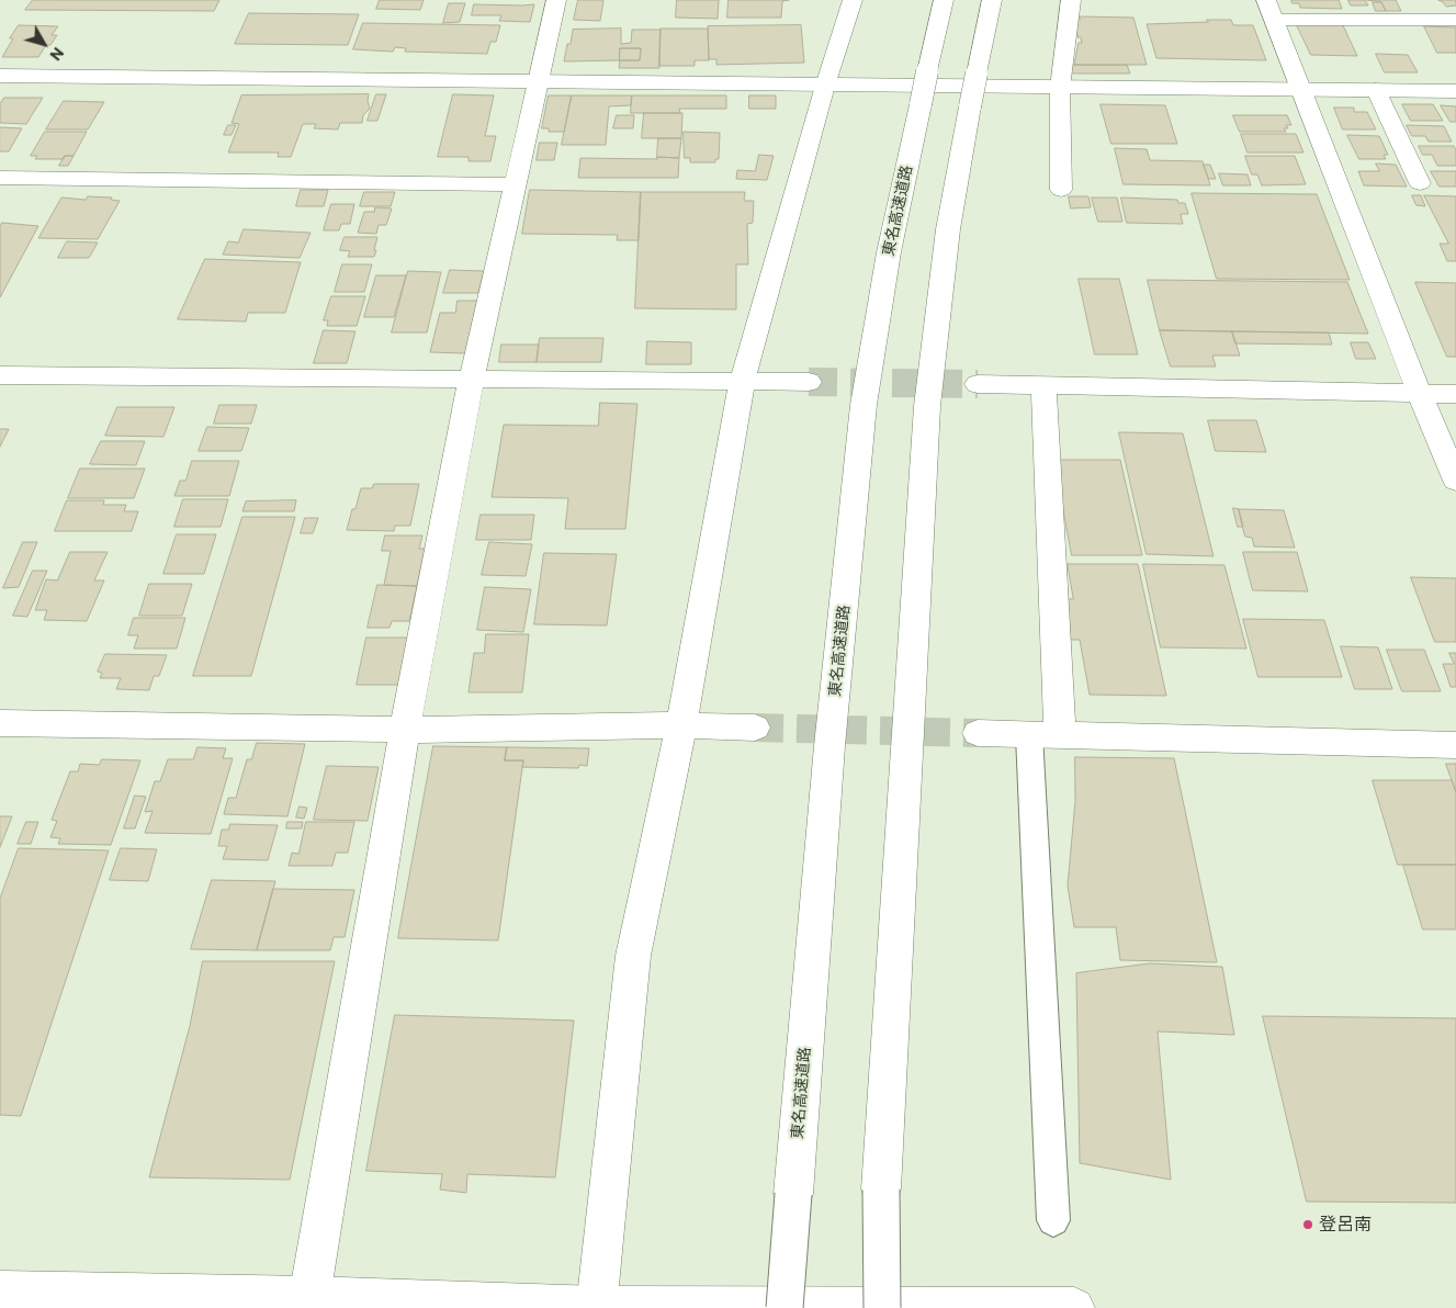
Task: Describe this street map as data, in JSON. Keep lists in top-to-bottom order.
{
  "streets": {
    "main road": ["東名高速道路"]
  },
  "places": ["登呂南"],
  "north": "bottom right"
}
